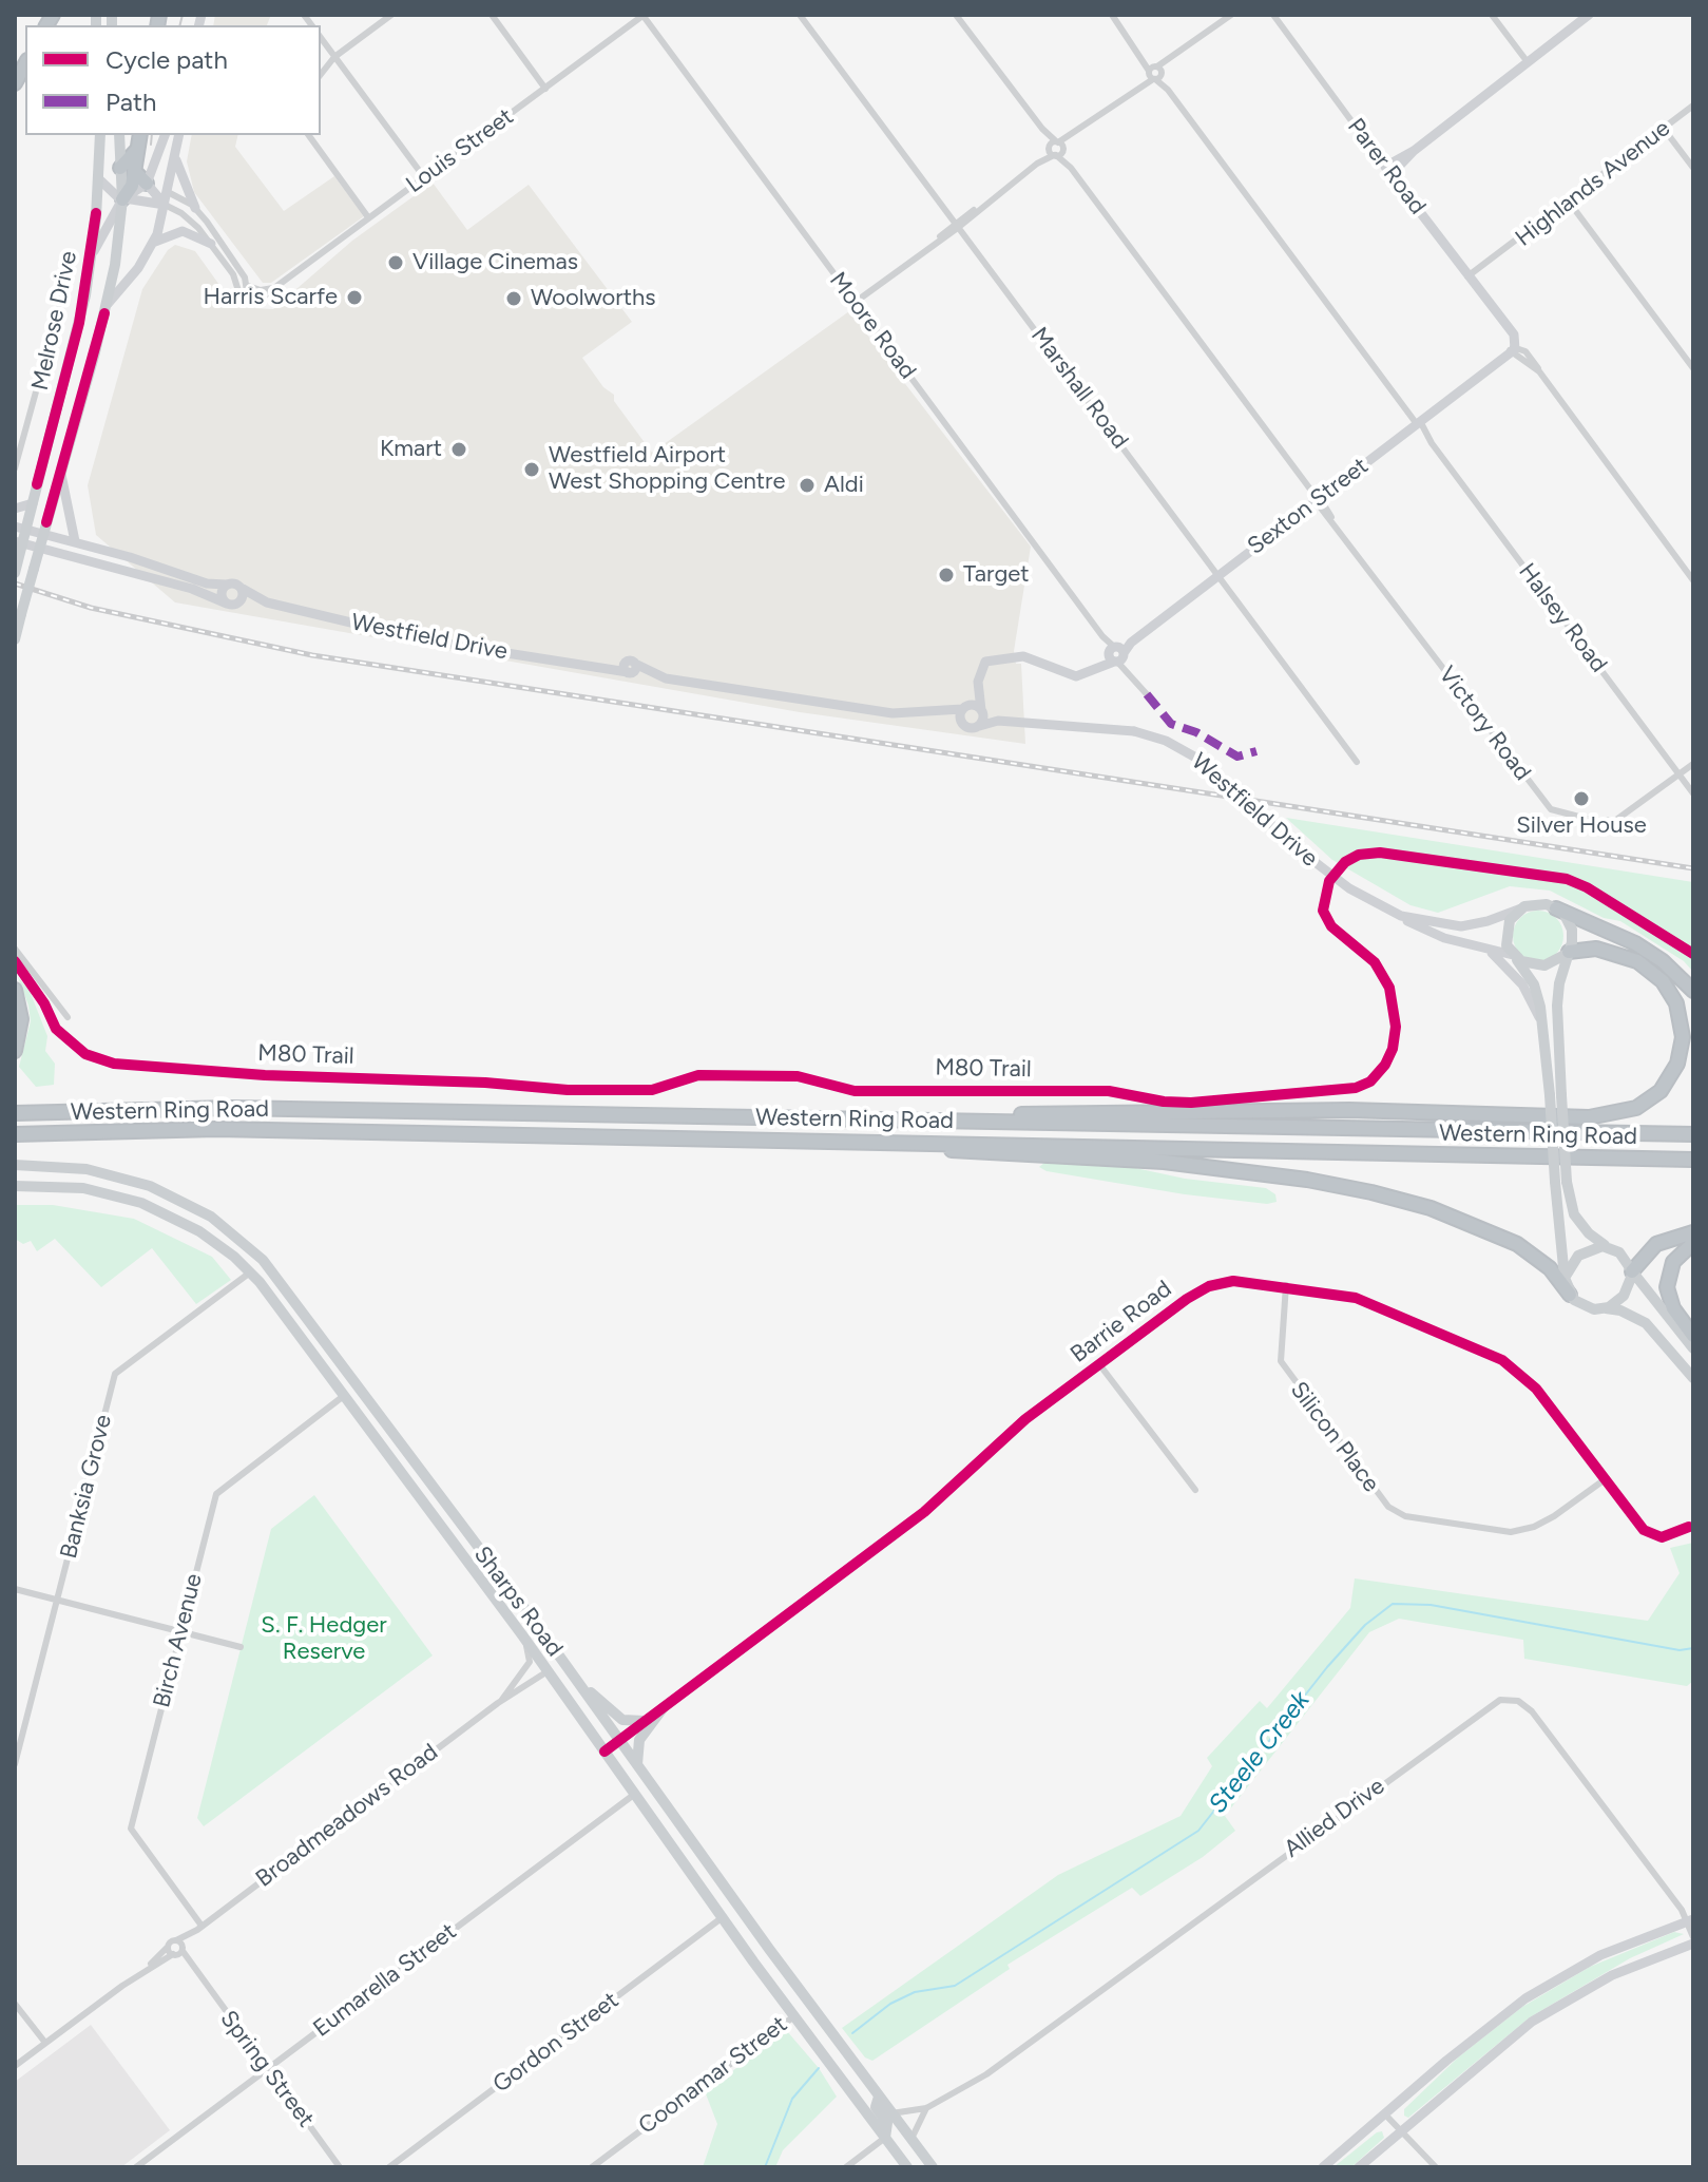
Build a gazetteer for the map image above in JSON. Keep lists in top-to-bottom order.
{
  "streets": {
    "highway": ["Western Ring Road"],
    "main road": [
      "Parer Road",
      "Melrose Drive",
      "Sexton Street",
      "Westfield Drive",
      "Sharps Road"
    ],
    "street": [
      "Louis Street",
      "Highlands Avenue",
      "Moore Road",
      "Marshall Road",
      "Halsey Road",
      "Victory Road",
      "Barrie Road",
      "Silicon Place",
      "Banksia Grove",
      "Birch Avenue",
      "Broadmeadows Road",
      "Allied Drive",
      "Eumarella Street",
      "Gordon Street",
      "Spring Street",
      "Coonamar Street"
    ],
    "cycle path": ["M80 Trail"]
  },
  "crossings": [
    ["Louis Street", "Moore Road"],
    ["Parer Road", "Highlands Avenue"],
    ["Parer Road", "Sexton Street"],
    ["Melrose Drive", "Westfield Drive"],
    ["Moore Road", "Sexton Street"],
    ["Marshall Road", "Sexton Street"],
    ["Sexton Street", "Halsey Road"],
    ["Sexton Street", "Victory Road"],
    ["Halsey Road", "Victory Road"],
    ["Barrie Road", "Silicon Place"],
    ["Barrie Road", "Sharps Road"],
    ["Banksia Grove", "Sharps Road"],
    ["Sharps Road", "Birch Avenue"],
    ["Sharps Road", "Broadmeadows Road"],
    ["Sharps Road", "Allied Drive"],
    ["Sharps Road", "Eumarella Street"],
    ["Sharps Road", "Gordon Street"],
    ["Sharps Road", "Coonamar Street"],
    ["Birch Avenue", "Broadmeadows Road"],
    ["Broadmeadows Road", "Spring Street"],
    ["Eumarella Street", "Spring Street"]
  ],
  "water": ["Steele Creek"],
  "parks": ["S. F. Hedger Reserve"],
  "places": [
    "Village Cinemas",
    "Harris Scarfe",
    "Woolworths",
    "Kmart",
    "Westfield Airport West Shopping Centre",
    "Aldi",
    "Target",
    "Silver House"
  ],
  "legend": ["Cycle path", "Path"]
}
